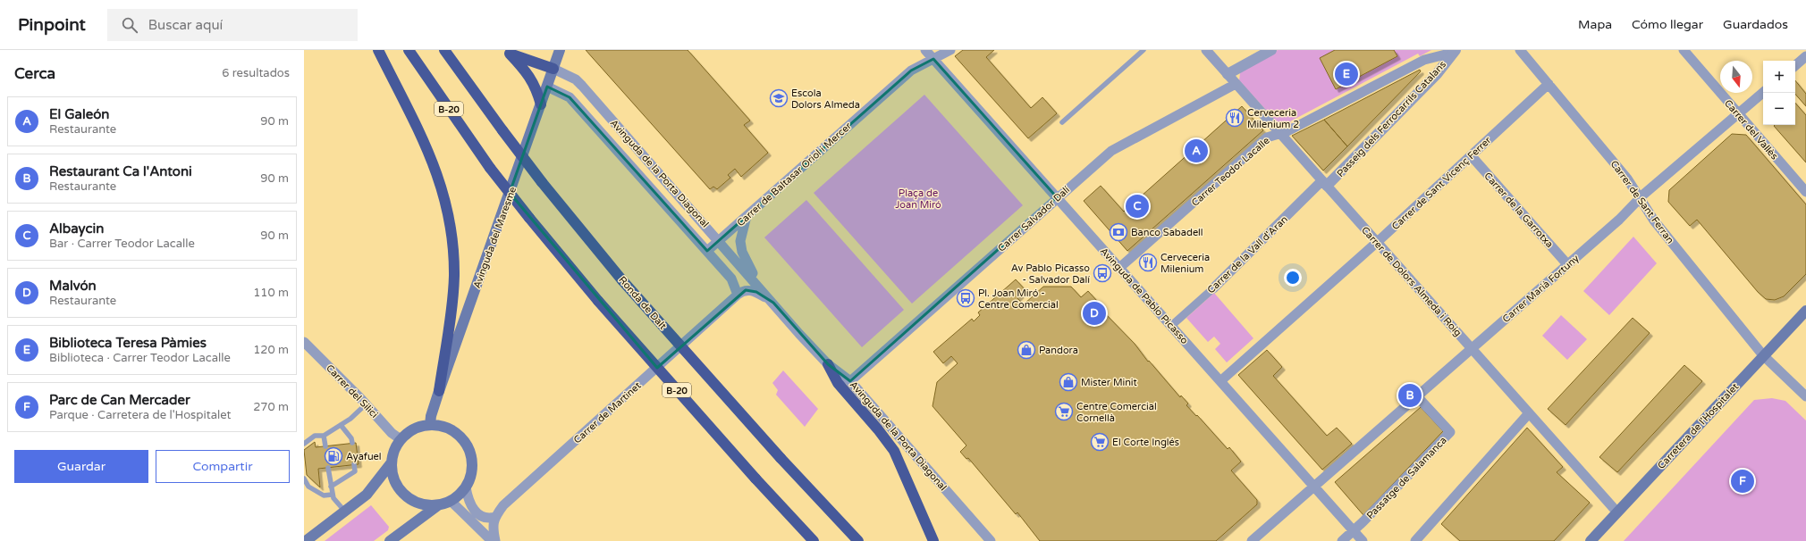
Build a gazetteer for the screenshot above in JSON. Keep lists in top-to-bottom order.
{
  "streets": {
    "highway": ["B-20", "Ronda de Dalt"],
    "main road": ["Avinguda del Maresme", "Carretera de l'Hospitalet"],
    "street": [
      "Passeig dels Ferrocarrils Catalans",
      "Carrer del Vallès",
      "Carrer Teodor Lacalle",
      "Avinguda de la Porta Diagonal",
      "Carrer de Baltasar Oriol i Mercer",
      "Carrer de Sant Vicenç Ferrer",
      "Carrer de Sant Ferran",
      "Carrer de la Garrotxa",
      "Carrer Salvador Dalí",
      "Carrer de la Vall d'Aran",
      "Carrer de Dolors Almeda i Roig",
      "Carrer Marià Fortuny",
      "Avinguda de Pablo Picasso",
      "Carrer del Silici",
      "Carrer de Martinet",
      "Passatge de Salamanca"
    ]
  },
  "crossings": [
    ["Passeig dels Ferrocarrils Catalans", "Carrer Teodor Lacalle"],
    ["Passeig dels Ferrocarrils Catalans", "Carrer de la Vall d'Aran"],
    ["Passeig dels Ferrocarrils Catalans", "Carrer de Dolors Almeda i Roig"],
    ["Carrer del Vallès", "Carrer Marià Fortuny"],
    ["Carrer Teodor Lacalle", "Carrer de Dolors Almeda i Roig"],
    ["Carrer Teodor Lacalle", "Avinguda de Pablo Picasso"],
    ["Avinguda de la Porta Diagonal", "Carrer de Baltasar Oriol i Mercer"],
    ["Avinguda de la Porta Diagonal", "Carrer Salvador Dalí"],
    ["Avinguda de la Porta Diagonal", "Avinguda del Maresme"],
    ["Avinguda de la Porta Diagonal", "Carrer de Martinet"],
    ["Carrer de Baltasar Oriol i Mercer", "Avinguda de Pablo Picasso"],
    ["Carrer de Sant Vicenç Ferrer", "Carrer de Sant Ferran"],
    ["Carrer de Sant Vicenç Ferrer", "Carrer de la Garrotxa"],
    ["Carrer de Sant Vicenç Ferrer", "Carrer de Dolors Almeda i Roig"],
    ["Carrer de Sant Vicenç Ferrer", "Avinguda de Pablo Picasso"],
    ["Carrer de Sant Ferran", "Carrer Marià Fortuny"],
    ["Carrer de Sant Ferran", "Carretera de l'Hospitalet"],
    ["Carrer de la Garrotxa", "Carrer Marià Fortuny"],
    ["Carrer Salvador Dalí", "Carrer de Dolors Almeda i Roig"],
    ["Carrer Salvador Dalí", "Avinguda de Pablo Picasso"],
    ["Avinguda del Maresme", "Carrer del Silici"],
    ["Carrer de la Vall d'Aran", "Carrer de Dolors Almeda i Roig"],
    ["Carrer de la Vall d'Aran", "Avinguda de Pablo Picasso"],
    ["Carrer de Dolors Almeda i Roig", "Carrer Marià Fortuny"],
    ["Carrer de Dolors Almeda i Roig", "Carretera de l'Hospitalet"],
    ["Carrer Marià Fortuny", "Avinguda de Pablo Picasso"],
    ["Carrer Marià Fortuny", "Passatge de Salamanca"],
    ["Avinguda de Pablo Picasso", "Passatge de Salamanca"]
  ],
  "parks": ["Plaça de Joan Miró"],
  "places": {
    "school or university": ["Escola Dolors Almeda"],
    "restaurant": ["Cerveceria Milenium 2", "Cerveceria Milenium"],
    "bank": ["Banco Sabadell"],
    "bus stop": ["Av Pablo Picasso - Salvador Dalí", "Pl. Joan Miró - Centre Comercial"],
    "shop": ["Pandora", "Mister Minit"],
    "supermarket": ["Centre Comercial Cornellà", "El Corte Inglés"],
    "fuel station": ["Ayafuel"]
  },
  "north": "bottom",
  "page": {
    "header": "Pinpoint",
    "search": "Buscar aquí",
    "nav": ["Mapa", "Cómo llegar", "Guardados"],
    "heading": ["Cerca", "6 resultados"],
    "map_buttons": ["+", "−"],
    "pins": [
      "E",
      "A",
      "C",
      "D",
      "B",
      "F"
    ],
    "list": [
      {
        "mark": "A",
        "name": "El Galeón",
        "note": "Restaurante",
        "value": "90 m"
      },
      {
        "mark": "B",
        "name": "Restaurant Ca l'Antoni",
        "note": "Restaurante",
        "value": "90 m"
      },
      {
        "mark": "C",
        "name": "Albaycin",
        "note": "Bar · Carrer Teodor Lacalle",
        "value": "90 m"
      },
      {
        "mark": "D",
        "name": "Malvón",
        "note": "Restaurante",
        "value": "110 m"
      },
      {
        "mark": "E",
        "name": "Biblioteca Teresa Pàmies",
        "note": "Biblioteca · Carrer Teodor Lacalle",
        "value": "120 m"
      },
      {
        "mark": "F",
        "name": "Parc de Can Mercader",
        "note": "Parque · Carretera de l'Hospitalet",
        "value": "270 m"
      }
    ],
    "buttons": ["Guardar", "Compartir"]
  }
}
